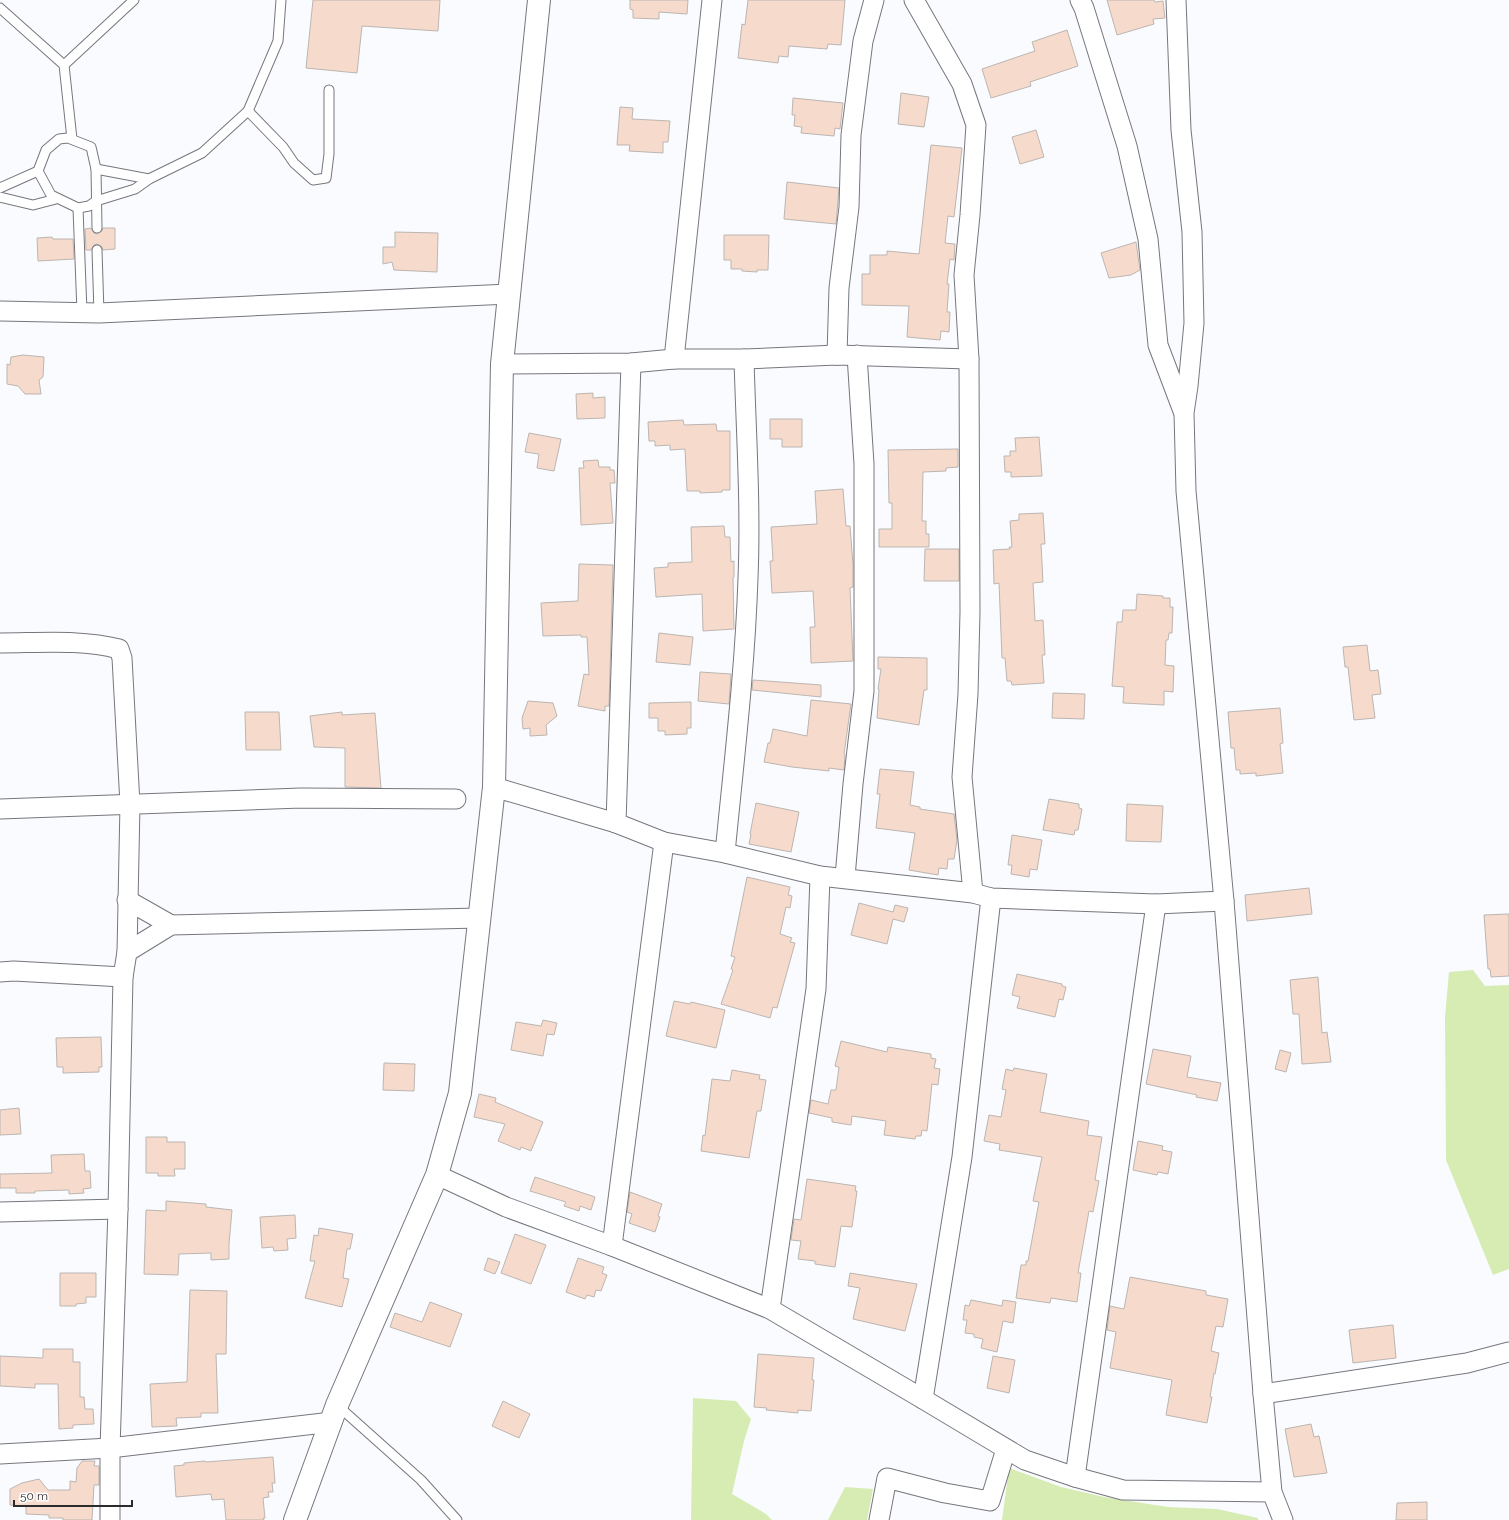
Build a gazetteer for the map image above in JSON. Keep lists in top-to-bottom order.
{
  "scale_bar": "50 m"
}
